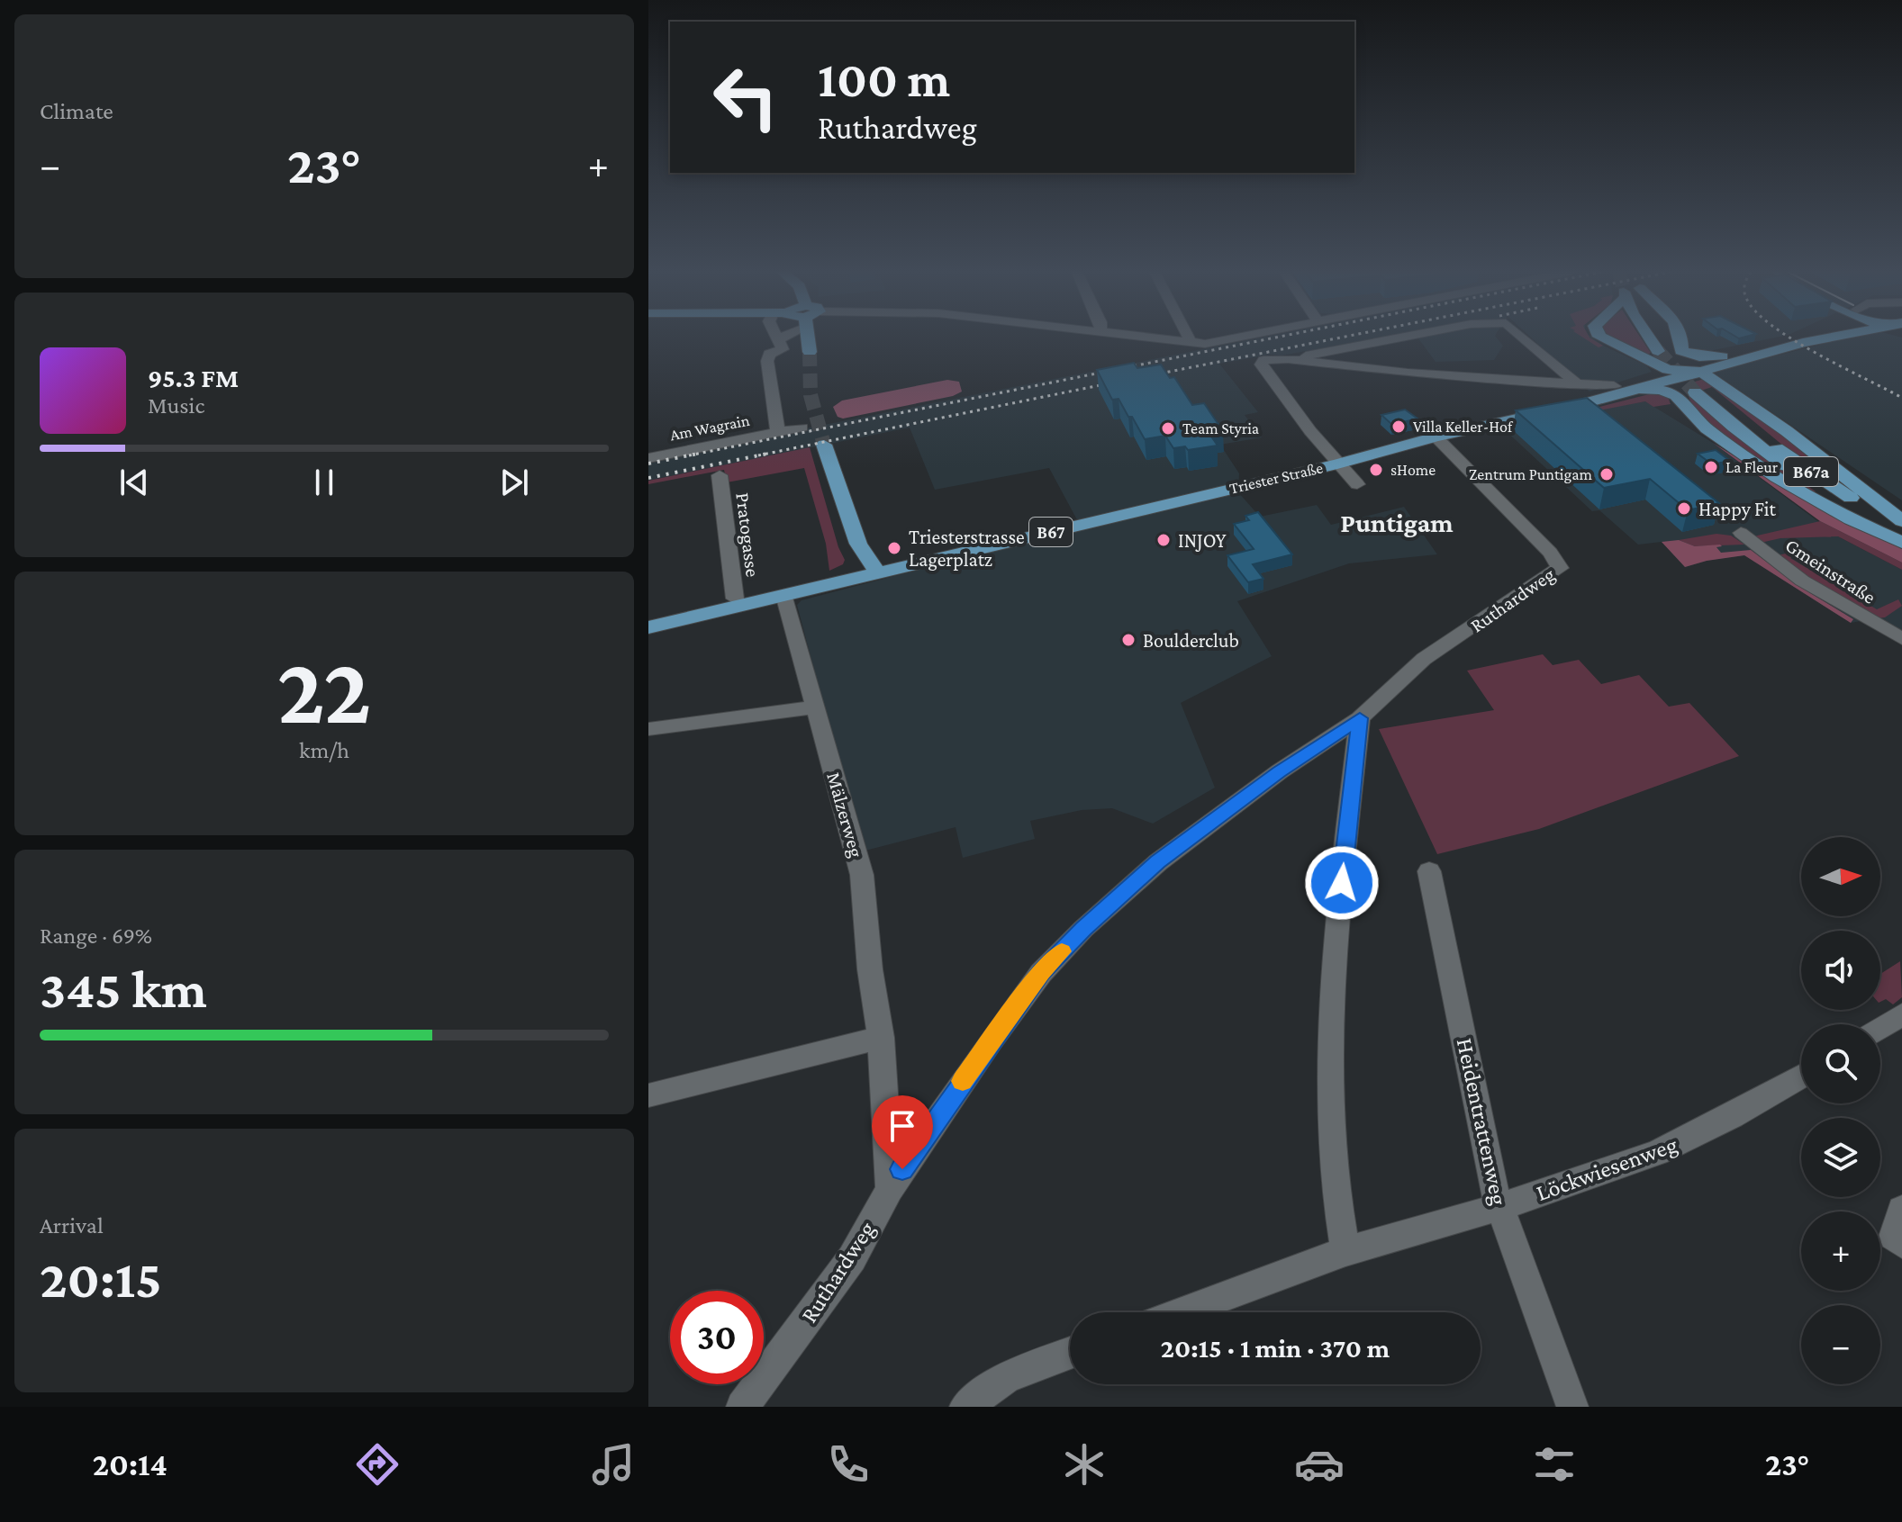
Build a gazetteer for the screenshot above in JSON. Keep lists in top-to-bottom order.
{
  "streets": {
    "main road": ["B67a", "Triester Straße", "B67"],
    "street": [
      "Am Wagrain",
      "Pratogasse",
      "Gmeinstraße",
      "Ruthardweg",
      "Mälzerweg",
      "Heidentrattenweg",
      "Löckwiesenweg"
    ]
  },
  "crossings": [
    ["Triester Straße", "Pratogasse"],
    ["Triester Straße", "Ruthardweg"],
    ["Triester Straße", "Mälzerweg"],
    ["Ruthardweg", "Mälzerweg"],
    ["Heidentrattenweg", "Löckwiesenweg"]
  ],
  "districts": ["Puntigam"],
  "places": [
    "Villa Keller-Hof",
    "Team Styria",
    "La Fleur",
    "sHome",
    "Zentrum Puntigam",
    "Happy Fit",
    "INJOY",
    "Triesterstrasse Lagerplatz",
    "Boulderclub"
  ],
  "north": "right",
  "page": {
    "tile": [
      "Climate",
      ["22", "km/h"],
      ["Range · 69%", "345 km"],
      ["Arrival", "20:15"]
    ],
    "turn": ["100 m", "Ruthardweg"],
    "heat": ["−", "23°", "+"],
    "song": ["95.3 FM", "Music"],
    "map_buttons": ["+", "−"],
    "limit": "30",
    "trip": "20:15 · 1 min · 370 m",
    "tabs": ["20:14", "23°"]
  }
}
